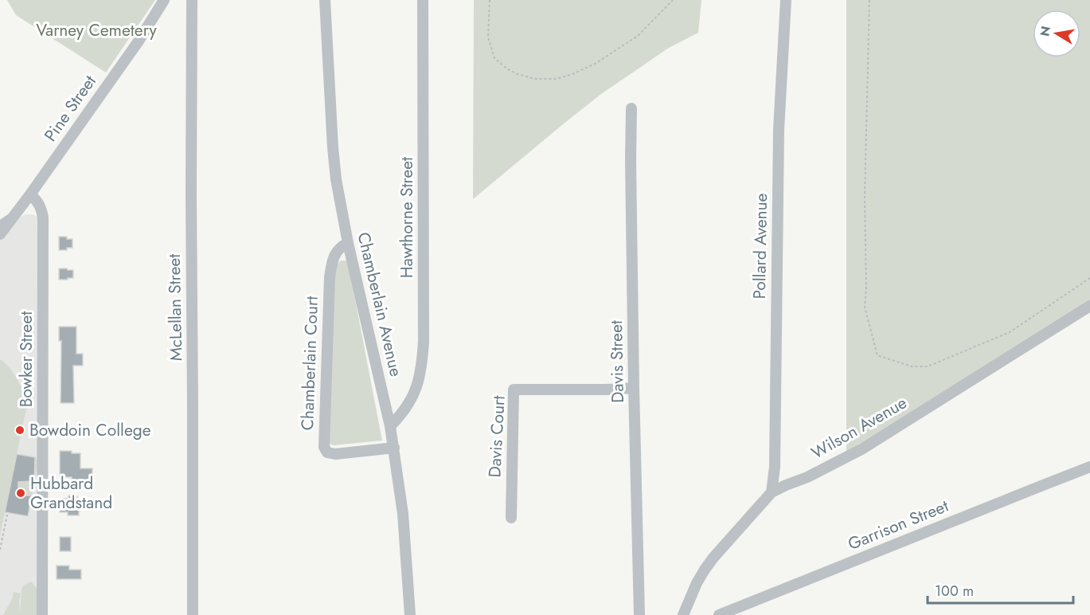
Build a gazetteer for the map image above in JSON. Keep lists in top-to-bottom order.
{
  "streets": {
    "street": [
      "Pine Street",
      "Hawthorne Street",
      "Pollard Avenue",
      "Chamberlain Avenue",
      "McLellan Street",
      "Bowker Street",
      "Davis Street",
      "Chamberlain Court",
      "Wilson Avenue",
      "Davis Court",
      "Garrison Street"
    ]
  },
  "crossings": [
    ["Pine Street", "Bowker Street"],
    ["Hawthorne Street", "Chamberlain Avenue"],
    ["Pollard Avenue", "Wilson Avenue"],
    ["Chamberlain Avenue", "Chamberlain Court"],
    ["Davis Street", "Davis Court"]
  ],
  "parks": ["Varney Cemetery"],
  "places": ["Bowdoin College", "Hubbard Grandstand"],
  "scale_bar": "100 m",
  "north": "left"
}
